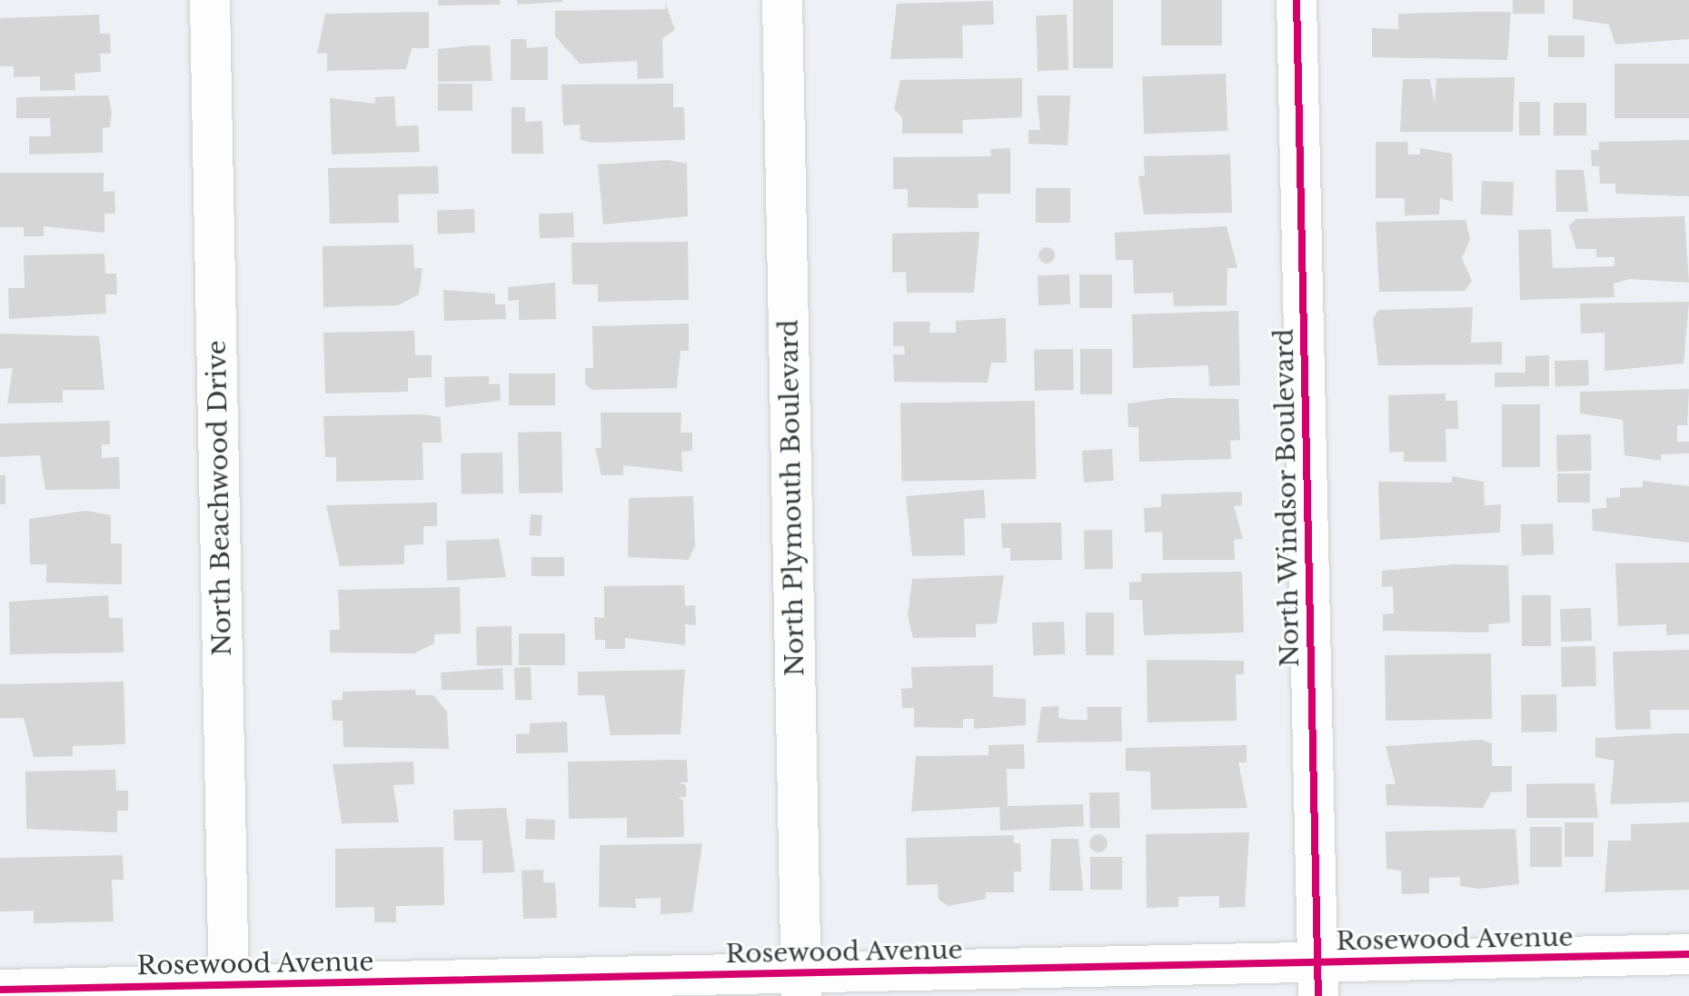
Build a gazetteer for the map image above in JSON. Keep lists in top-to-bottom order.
{
  "streets": {
    "street": [
      "North Beachwood Drive",
      "North Plymouth Boulevard",
      "North Windsor Boulevard",
      "Rosewood Avenue"
    ]
  },
  "crossings": [
    ["North Beachwood Drive", "Rosewood Avenue"],
    ["North Plymouth Boulevard", "Rosewood Avenue"],
    ["North Windsor Boulevard", "Rosewood Avenue"]
  ]
}
